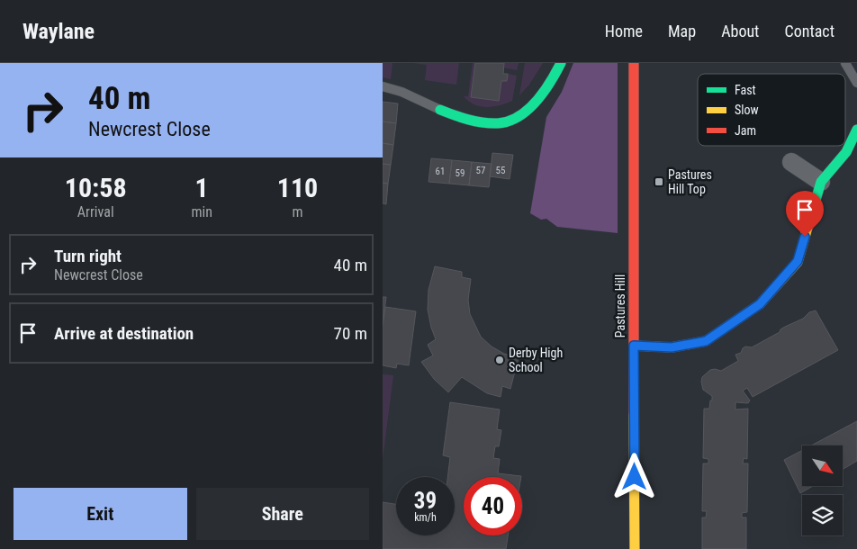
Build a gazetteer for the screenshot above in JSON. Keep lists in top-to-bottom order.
{
  "streets": {
    "street": ["Pastures Hill"]
  },
  "places": {
    "transit": ["Pastures Hill Top"],
    "other": ["Derby High School"]
  },
  "house_numbers": [
    "57",
    "55",
    "61",
    "59"
  ],
  "legend": ["Fast", "Slow", "Jam"],
  "north": "bottom right",
  "page": {
    "header": "Waylane",
    "nav": [
      "Home",
      "Map",
      "About",
      "Contact"
    ],
    "turn": ["40 m", "Newcrest Close"],
    "eta": [
      "10:58",
      "Arrival",
      "1",
      "min",
      "110",
      "m"
    ],
    "list": [
      {
        "name": "Turn right",
        "note": "Newcrest Close",
        "value": "40 m"
      },
      {
        "name": "Arrive at destination",
        "value": "70 m"
      }
    ],
    "speed": "39 km/h",
    "limit": "40",
    "buttons": ["Exit", "Share"]
  }
}
